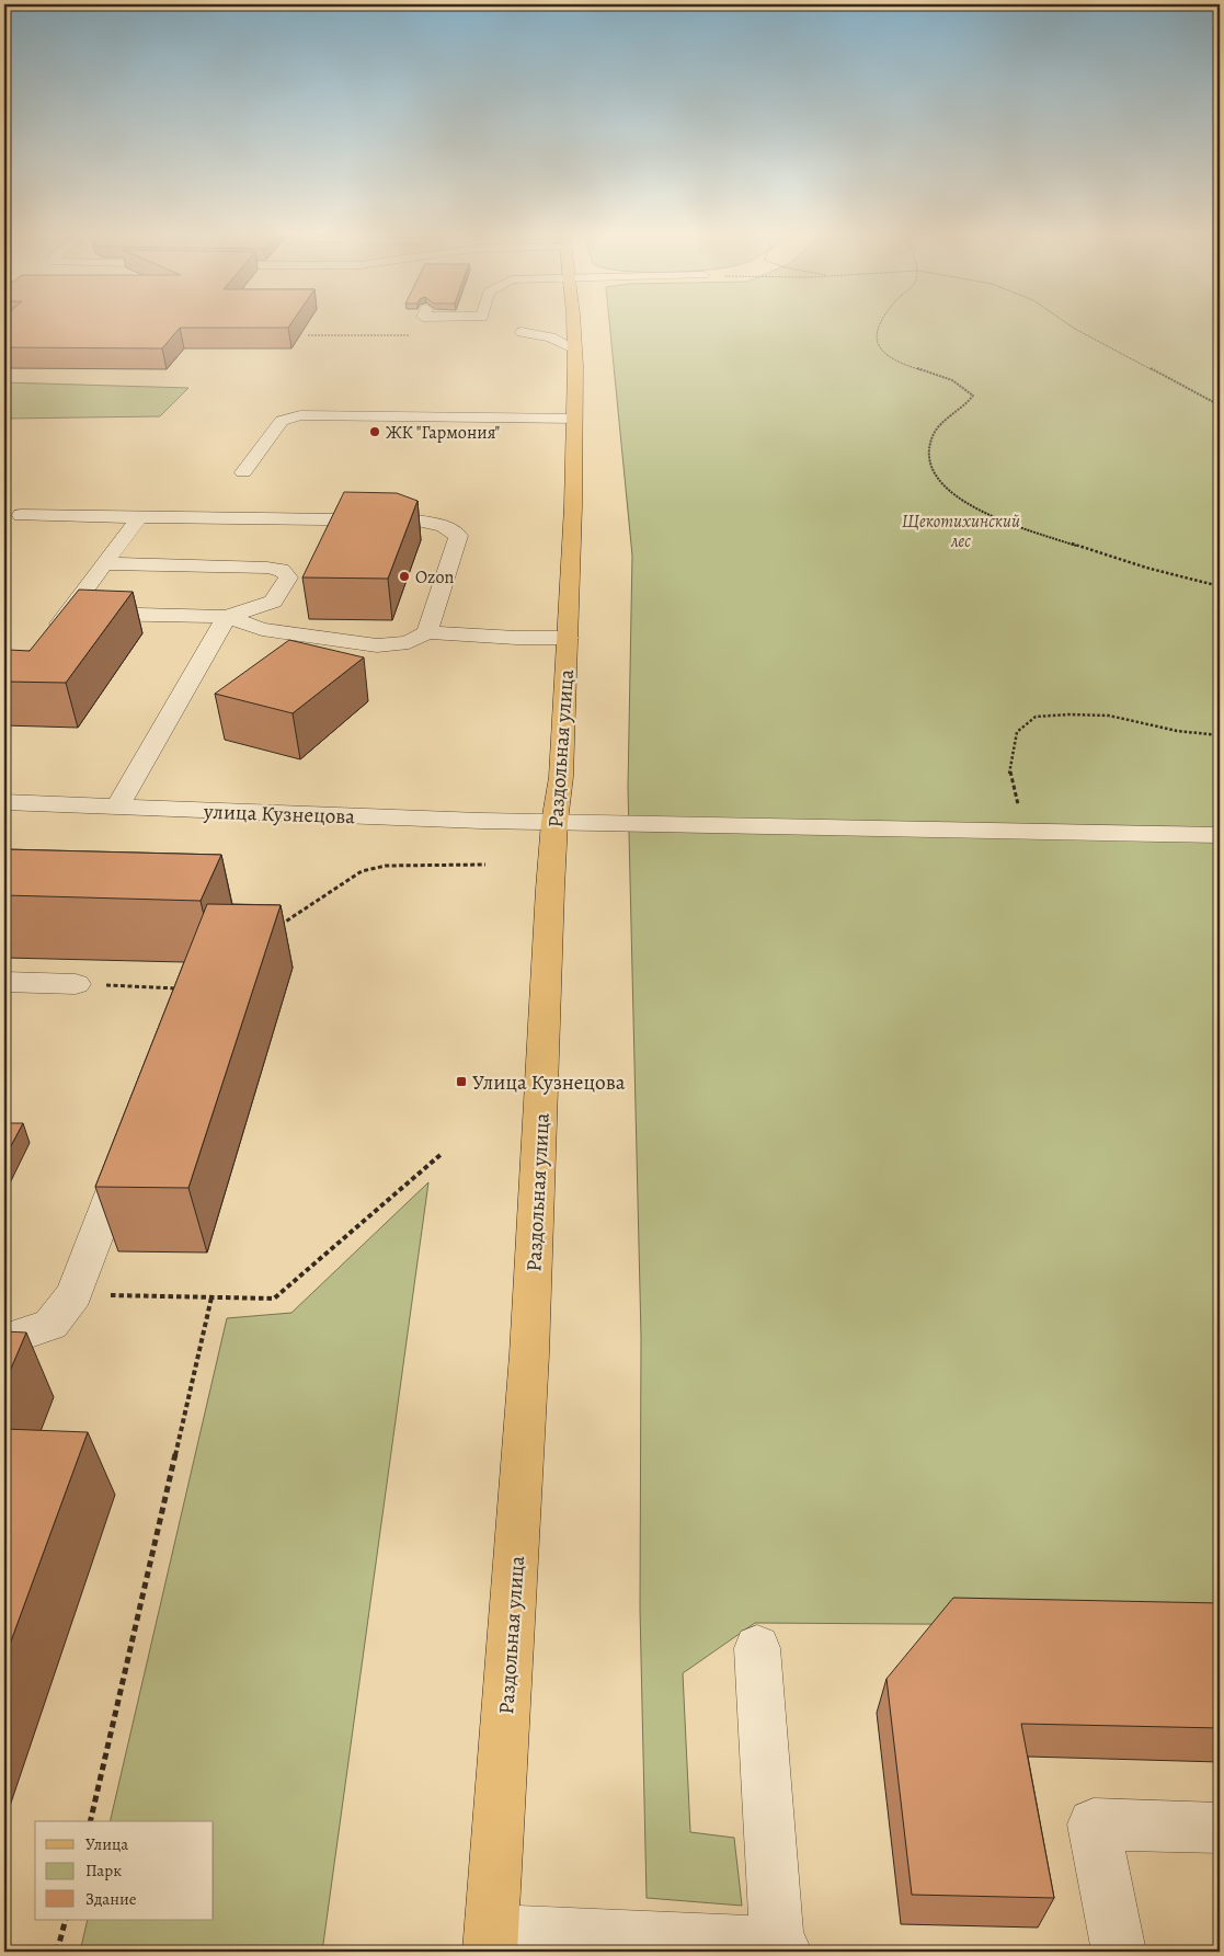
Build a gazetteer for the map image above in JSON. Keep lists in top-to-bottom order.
{
  "streets": {
    "main road": ["Раздольная улица"],
    "street": ["улица Кузнецова"]
  },
  "crossings": [
    ["Раздольная улица", "улица Кузнецова"]
  ],
  "parks": ["Щекотихинский лес"],
  "places": {
    "other": ["ЖК \"Гармония\"", "Ozon"],
    "transit": ["Улица Кузнецова"]
  },
  "legend": ["Улица", "Парк", "Здание"]
}
